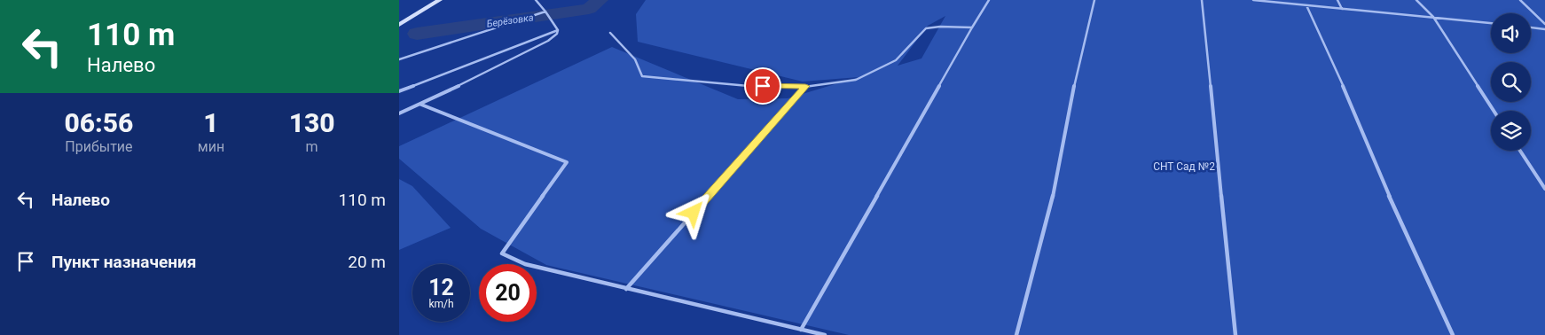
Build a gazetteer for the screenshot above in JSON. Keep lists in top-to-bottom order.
{
  "water": ["Берёзовка"],
  "parks": ["СНТ Сад №2"],
  "page": {
    "turn": ["110 m", "Налево"],
    "eta": [
      "06:56",
      "Прибытие",
      "1",
      "мин",
      "130",
      "m"
    ],
    "list": [
      {
        "name": "Налево",
        "value": "110 m"
      },
      {
        "name": "Пункт назначения",
        "value": "20 m"
      }
    ],
    "speed": "12 km/h",
    "limit": "20"
  }
}
